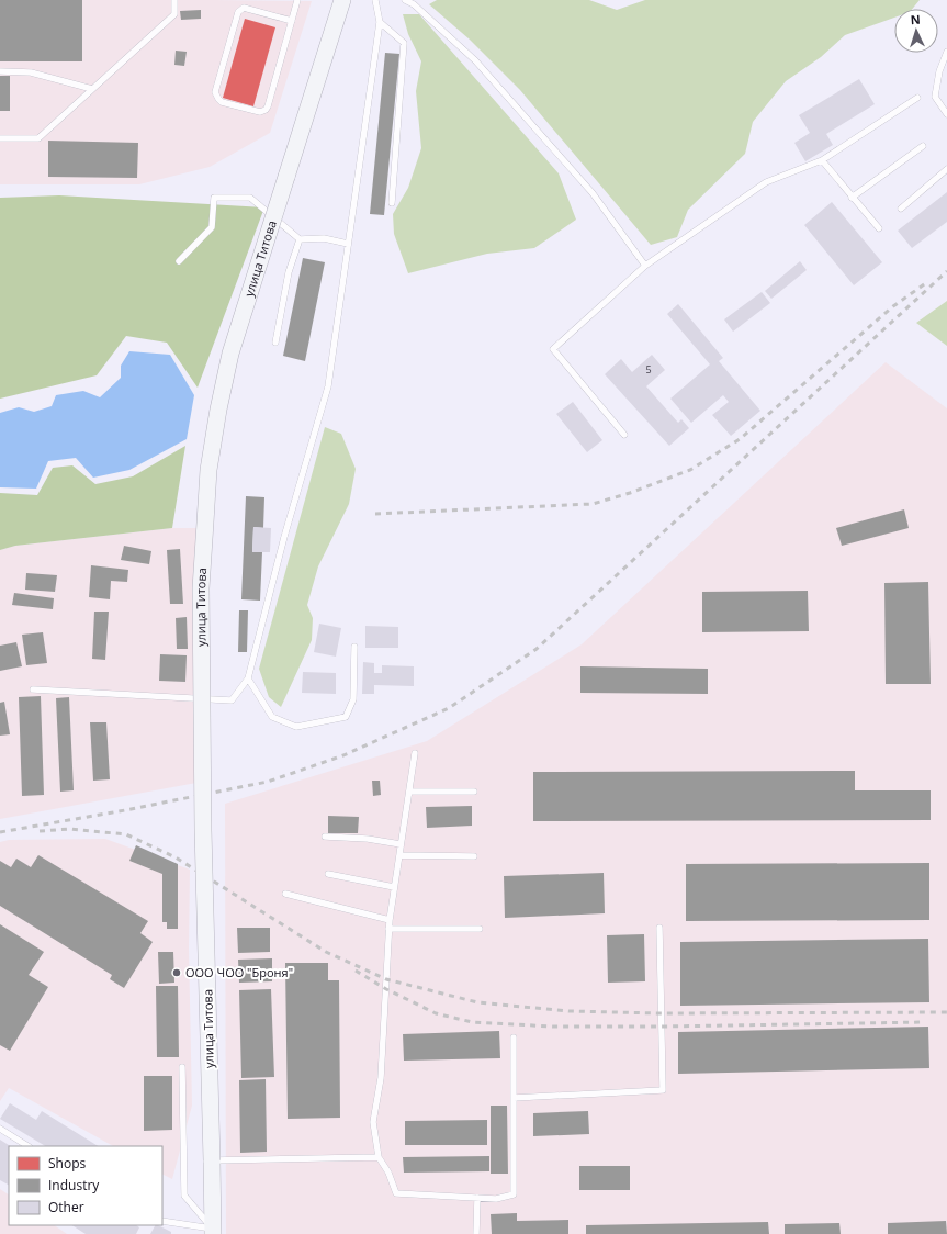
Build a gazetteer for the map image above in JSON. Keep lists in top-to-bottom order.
{
  "streets": {
    "main road": ["улица Титова"]
  },
  "places": ["ООО ЧОО \"Броня\""],
  "house_numbers": ["5"],
  "legend": ["Shops", "Industry", "Other"],
  "north": "top"
}
